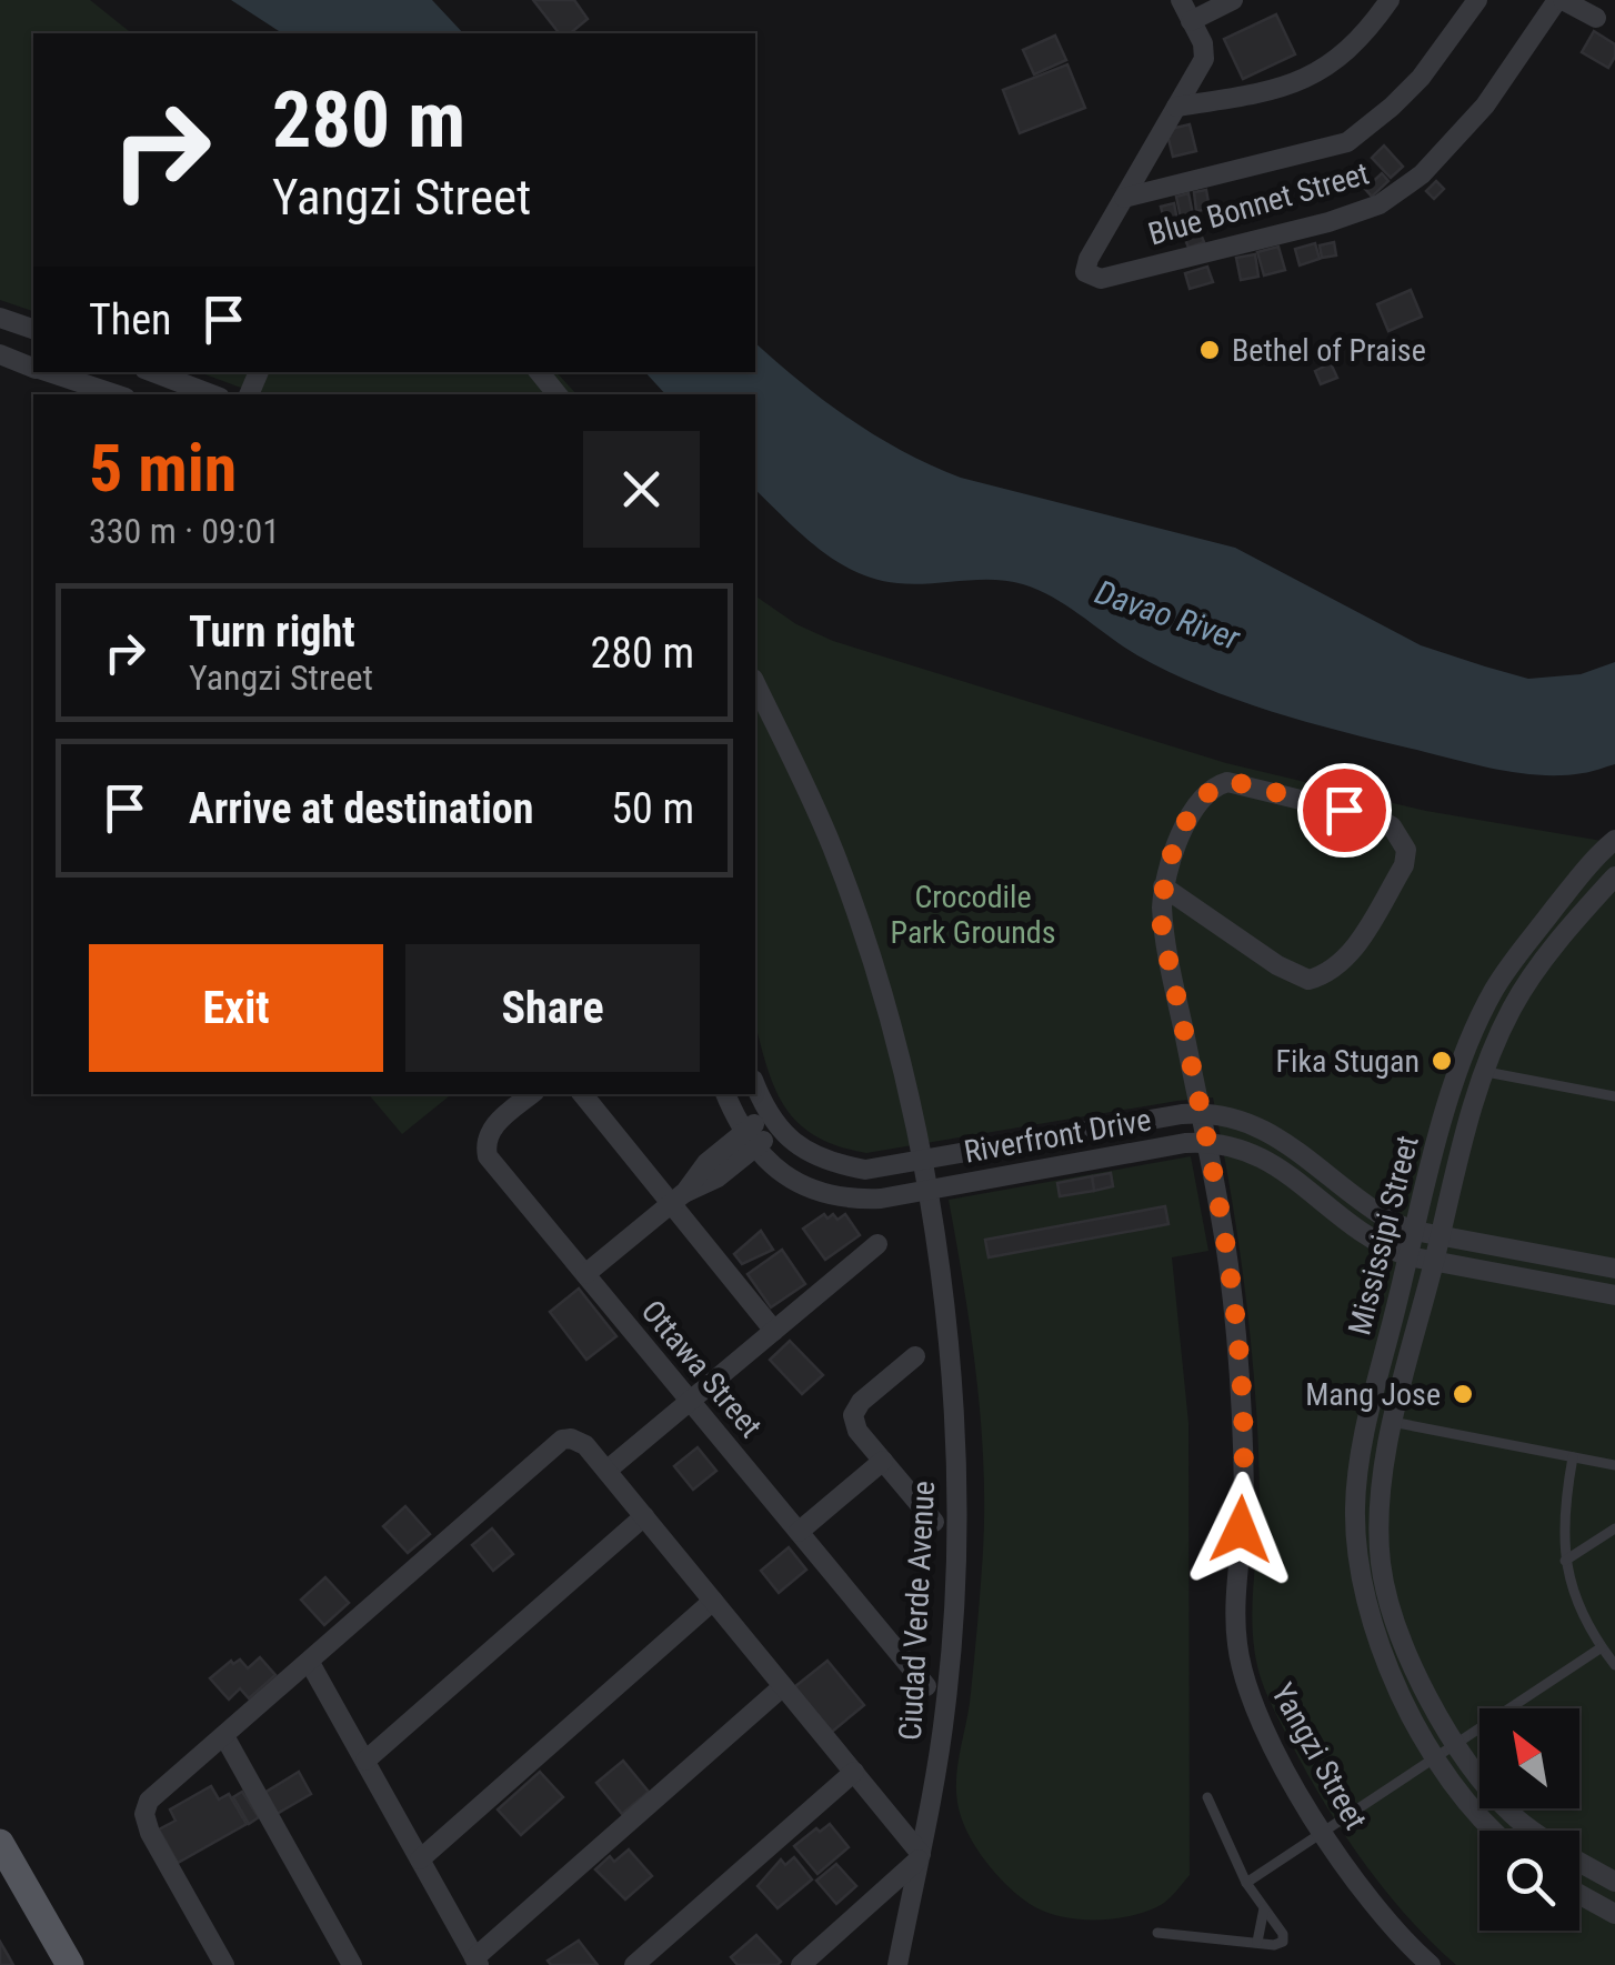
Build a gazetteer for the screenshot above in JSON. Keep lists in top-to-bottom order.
{
  "streets": {
    "street": [
      "Blue Bonnet Street",
      "Riverfront Drive",
      "Mississipi Street",
      "Ottawa Street",
      "Ciudad Verde Avenue",
      "Yangzi Street"
    ]
  },
  "crossings": [
    ["Riverfront Drive", "Mississipi Street"],
    ["Riverfront Drive", "Ciudad Verde Avenue"],
    ["Riverfront Drive", "Yangzi Street"]
  ],
  "water": ["Davao River"],
  "parks": ["Crocodile Park Grounds"],
  "places": ["Bethel of Praise", "Fika Stugan", "Mang Jose"],
  "north": "top left",
  "page": {
    "turn": ["280 m", "Yangzi Street"],
    "then": "Then",
    "heading": ["5 min", "330 m · 09:01"],
    "list": [
      {
        "name": "Turn right",
        "note": "Yangzi Street",
        "value": "280 m"
      },
      {
        "name": "Arrive at destination",
        "value": "50 m"
      }
    ],
    "buttons": ["Exit", "Share"]
  }
}
